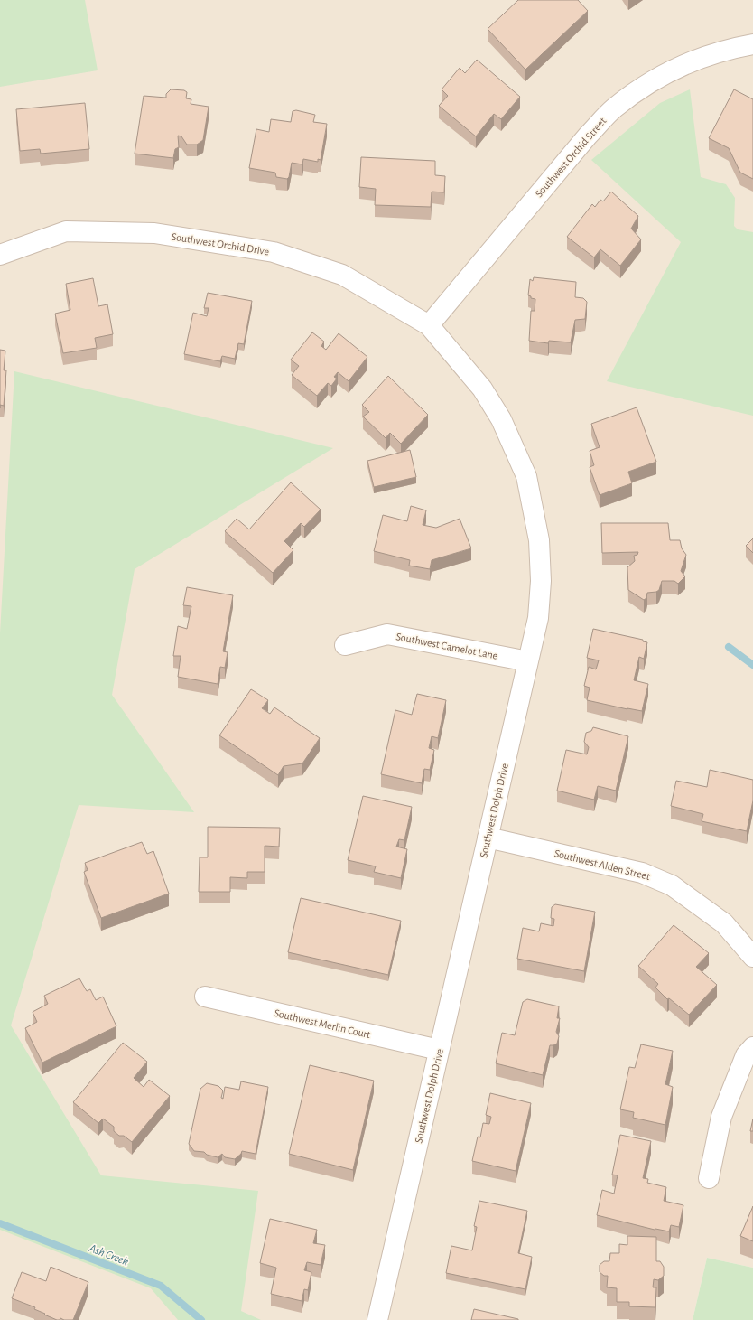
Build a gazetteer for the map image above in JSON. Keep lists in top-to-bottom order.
{
  "streets": {
    "street": [
      "Southwest Orchid Street",
      "Southwest Orchid Drive",
      "Southwest Camelot Lane",
      "Southwest Dolph Drive",
      "Southwest Alden Street",
      "Southwest Merlin Court"
    ]
  },
  "crossings": [
    ["Southwest Orchid Street", "Southwest Orchid Drive"],
    ["Southwest Orchid Street", "Southwest Dolph Drive"],
    ["Southwest Orchid Drive", "Southwest Dolph Drive"],
    ["Southwest Camelot Lane", "Southwest Dolph Drive"],
    ["Southwest Dolph Drive", "Southwest Alden Street"],
    ["Southwest Dolph Drive", "Southwest Merlin Court"]
  ],
  "water": ["Ash Creek"]
}
